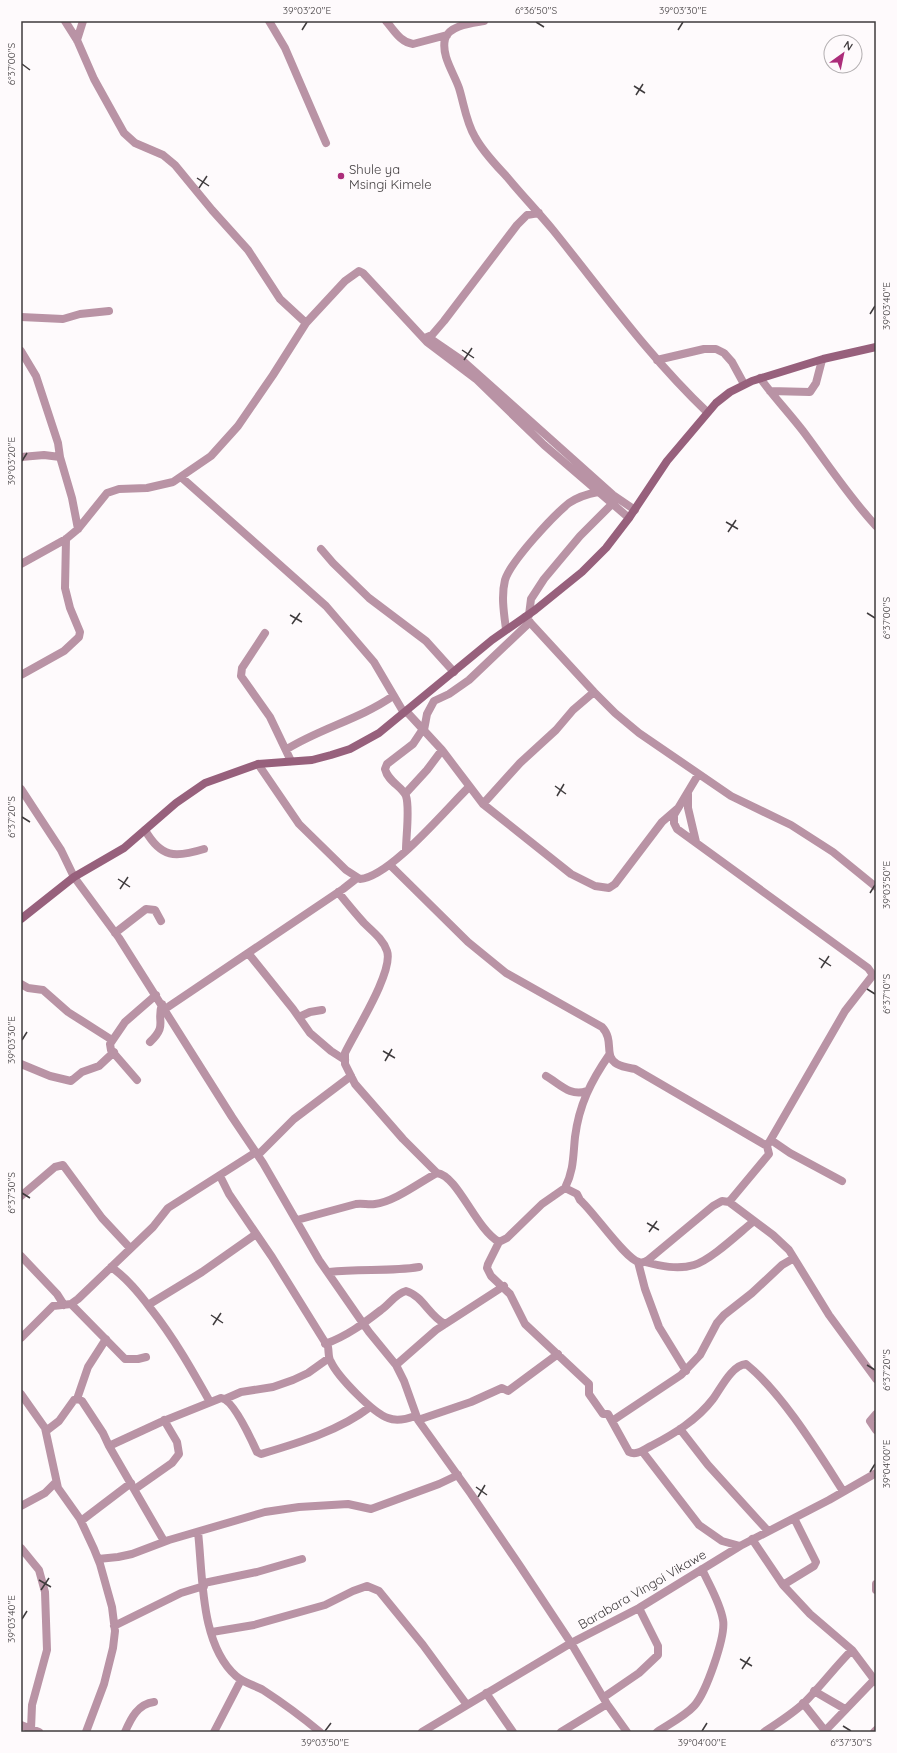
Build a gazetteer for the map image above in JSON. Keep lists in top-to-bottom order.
{
  "streets": {
    "street": ["Barabara Vingoi Vikawe"]
  },
  "places": ["Shule ya Msingi Kimele"],
  "north": "top right",
  "coordinates": [
    "39°03'20\"E",
    "6°36'50\"S",
    "39°03'30\"E",
    "6°37'00\"S",
    "39°03'40\"E",
    "6°37'20\"S",
    "39°03'50\"E",
    "6°37'10\"S",
    "6°37'30\"S",
    "39°04'00\"E"
  ]
}
